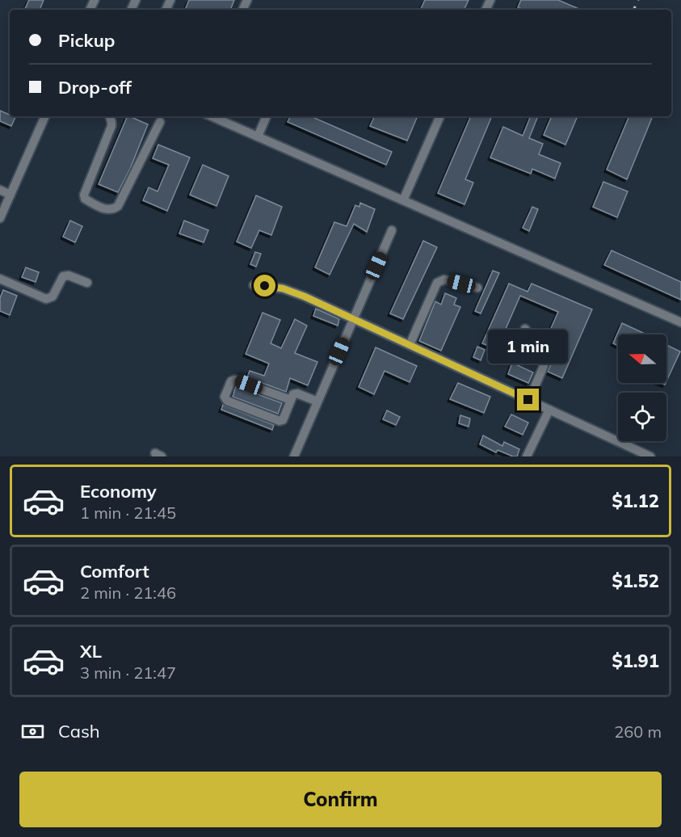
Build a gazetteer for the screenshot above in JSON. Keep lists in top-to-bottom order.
{
  "north": "left",
  "page": {
    "banner": ["Pickup", "Drop-off"],
    "bubble": "1 min",
    "list": [
      {
        "name": "Economy",
        "note": "1 min · 21:45",
        "value": "$1.12"
      },
      {
        "name": "Comfort",
        "note": "2 min · 21:46",
        "value": "$1.52"
      },
      {
        "name": "XL",
        "note": "3 min · 21:47",
        "value": "$1.91"
      }
    ],
    "pay": ["Cash", "260 m"],
    "buttons": "Confirm"
  }
}
